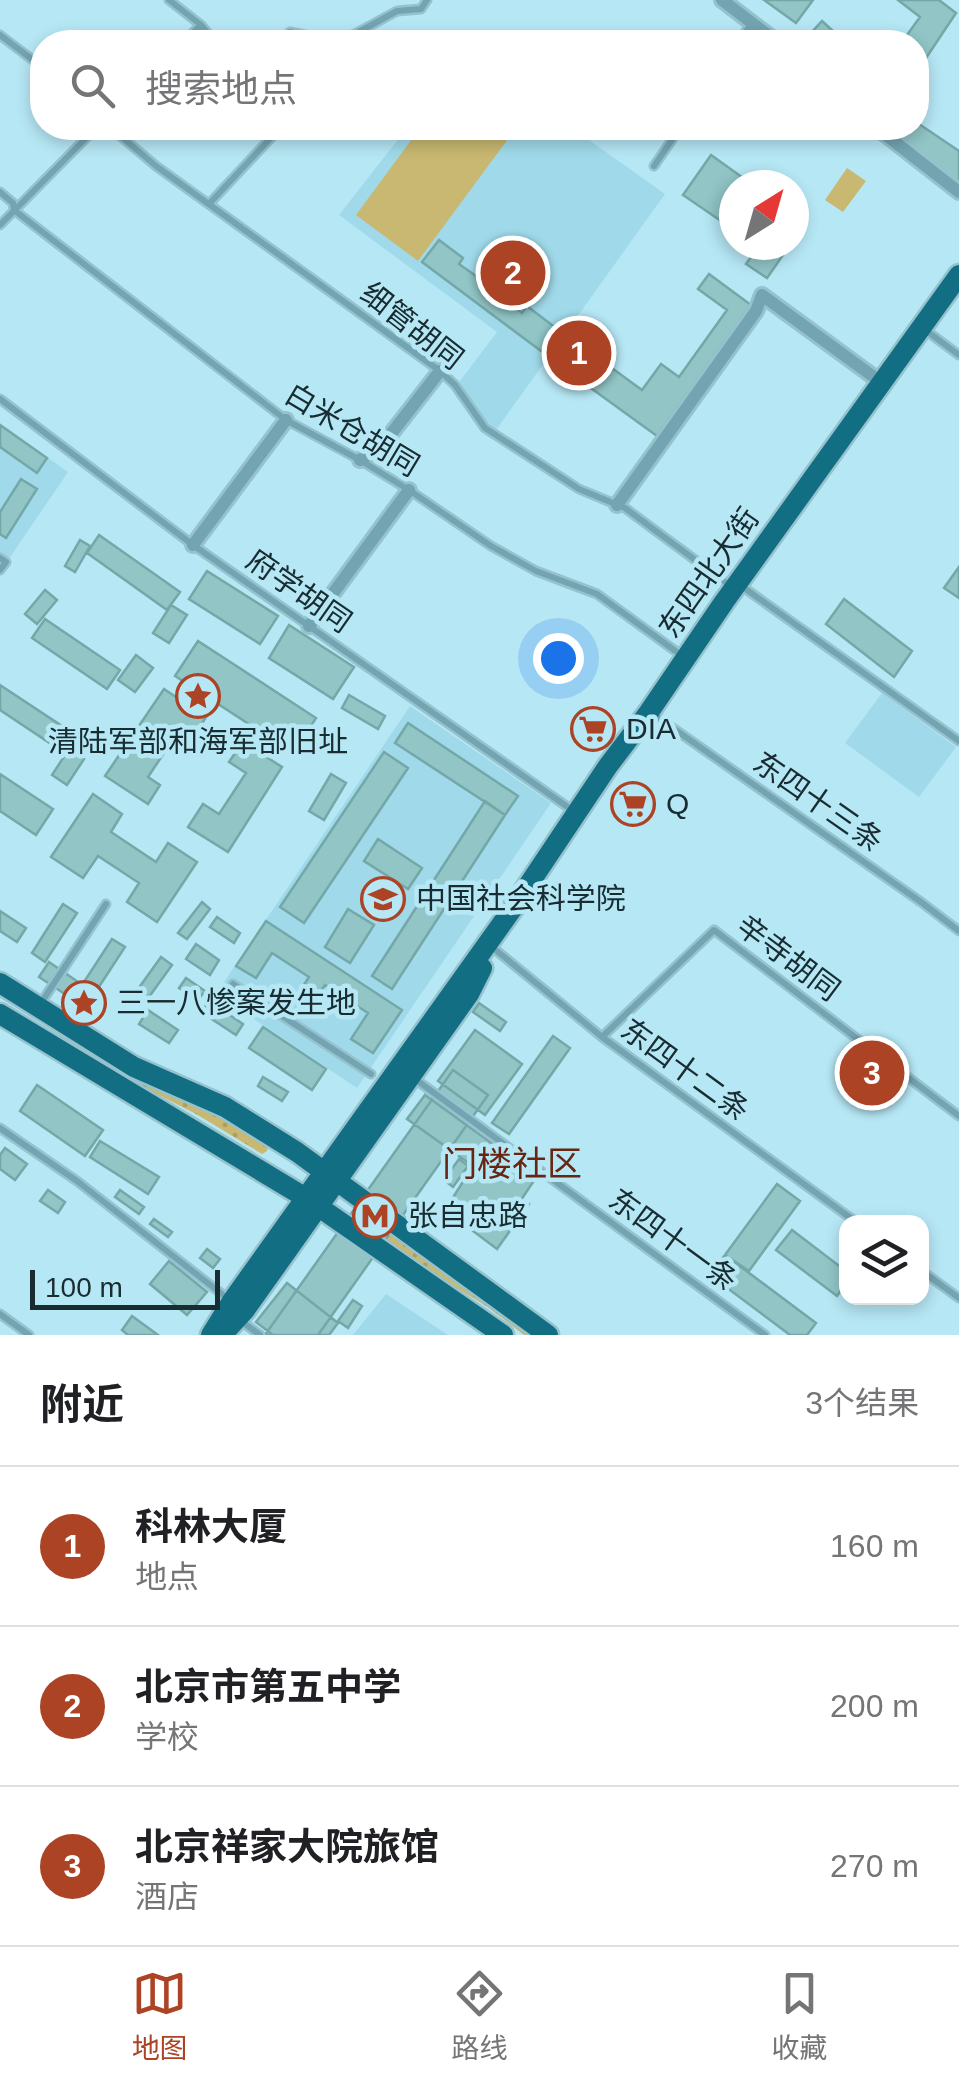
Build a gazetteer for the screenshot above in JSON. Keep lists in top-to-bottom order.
{
  "streets": {
    "main road": ["东四北大街"],
    "lane": [
      "细管胡同",
      "白米仓胡同",
      "府学胡同",
      "东四十三条",
      "辛寺胡同",
      "东四十二条",
      "东四十一条"
    ]
  },
  "crossings": [
    ["细管胡同", "东四北大街"],
    ["白米仓胡同", "东四北大街"],
    ["东四北大街", "府学胡同"],
    ["东四北大街", "东四十三条"],
    ["东四北大街", "东四十二条"],
    ["东四北大街", "东四十一条"],
    ["辛寺胡同", "东四十二条"]
  ],
  "districts": ["门楼社区"],
  "places": {
    "place": ["清陆军部和海军部旧址", "三一八惨案发生地"],
    "supermarket": ["DIA", "Q"],
    "school or university": ["中国社会科学院"],
    "metro station": ["张自忠路"]
  },
  "scale_bar": "100 m",
  "north": "top right",
  "page": {
    "search": "搜索地点",
    "pins": ["2", "1", "3"],
    "scale": "100 m",
    "heading": ["附近", "3个结果"],
    "list": [
      {
        "mark": "1",
        "name": "科林大厦",
        "note": "地点",
        "value": "160 m"
      },
      {
        "mark": "2",
        "name": "北京市第五中学",
        "note": "学校",
        "value": "200 m"
      },
      {
        "mark": "3",
        "name": "北京祥家大院旅馆",
        "note": "酒店",
        "value": "270 m"
      }
    ],
    "nav": ["地图", "路线", "收藏"]
  }
}
